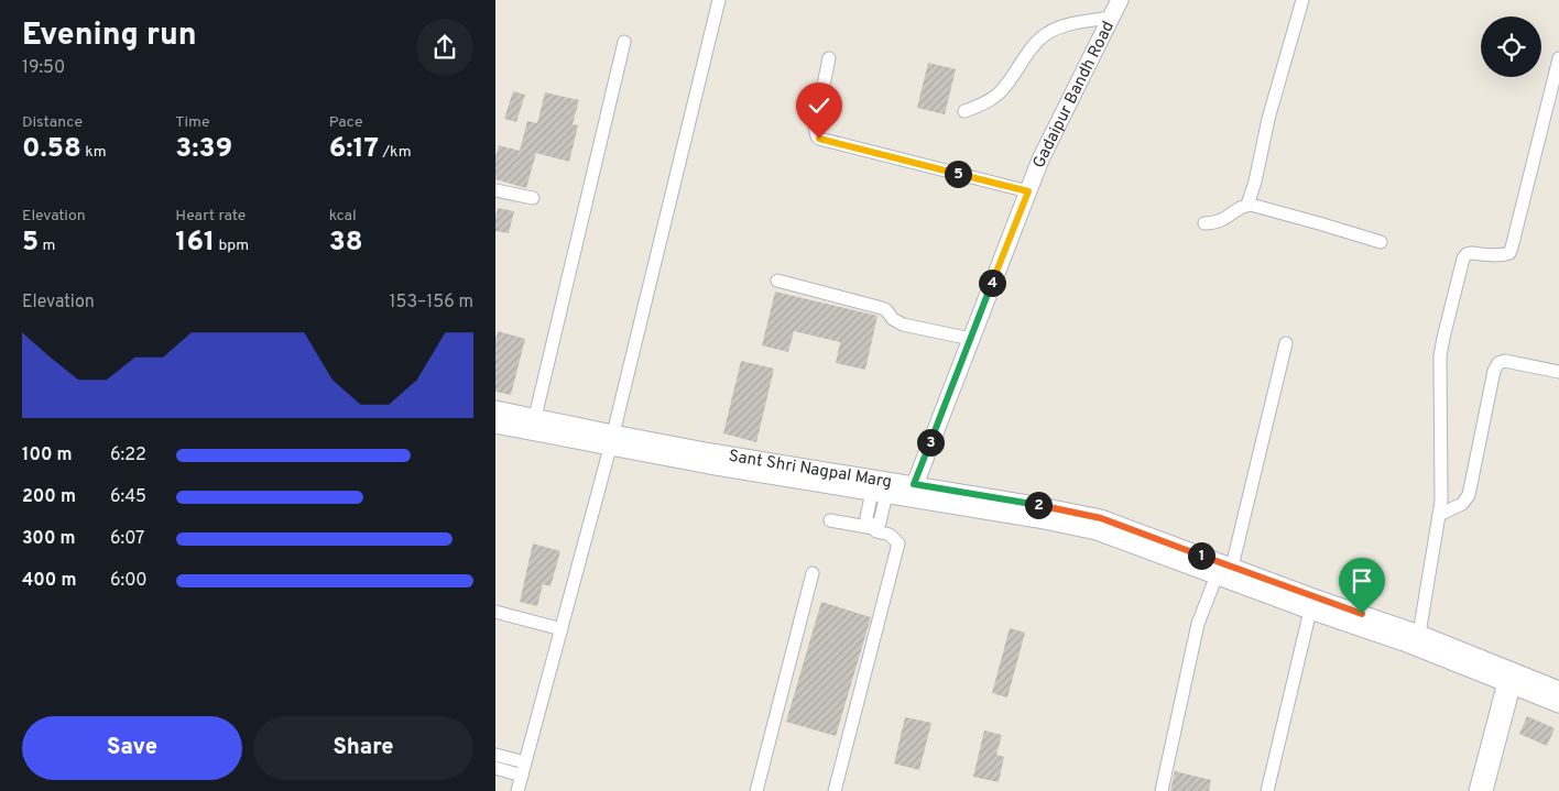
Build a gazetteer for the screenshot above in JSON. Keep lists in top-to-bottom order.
{
  "streets": {
    "main road": ["Gadaipur Bandh Road", "Sant Shri Nagpal Marg"]
  },
  "crossings": [
    ["Gadaipur Bandh Road", "Sant Shri Nagpal Marg"]
  ],
  "page": {
    "heading": ["Evening run", "19:50"],
    "stats": [
      ["Distance", "0.58 km"],
      ["Time", "3:39"],
      ["Pace", "6:17 /km"],
      ["Elevation", "5 m"],
      ["Heart rate", "161 bpm"],
      ["kcal", "38"]
    ],
    "pins": [
      "5",
      "4",
      "3",
      "2",
      "1"
    ],
    "chart": ["Elevation", "153–156 m"],
    "list": [
      {
        "name": "100 m",
        "note": "6:22"
      },
      {
        "name": "200 m",
        "note": "6:45"
      },
      {
        "name": "300 m",
        "note": "6:07"
      },
      {
        "name": "400 m",
        "note": "6:00"
      }
    ],
    "buttons": ["Save", "Share"]
  }
}
